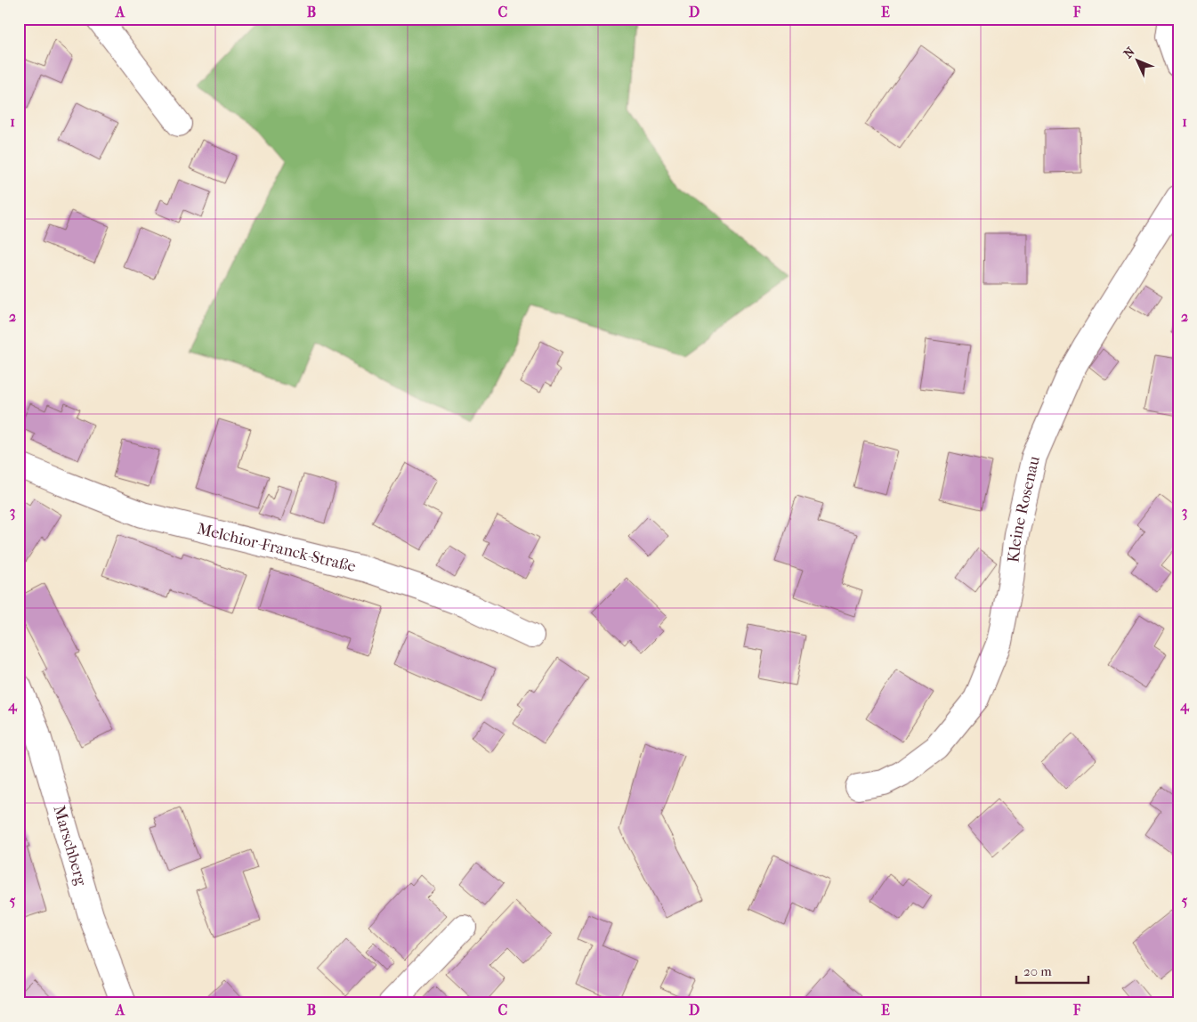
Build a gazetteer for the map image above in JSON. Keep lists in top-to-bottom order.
{
  "streets": {
    "street": ["Kleine Rosenau", "Melchior-Franck-Straße", "Marschberg"]
  },
  "scale_bar": "20 m",
  "north": "top left",
  "grid": {
    "columns": [
      "A",
      "B",
      "C",
      "D",
      "E",
      "F"
    ],
    "rows": [
      "1",
      "2",
      "3",
      "4",
      "5"
    ]
  }
}
